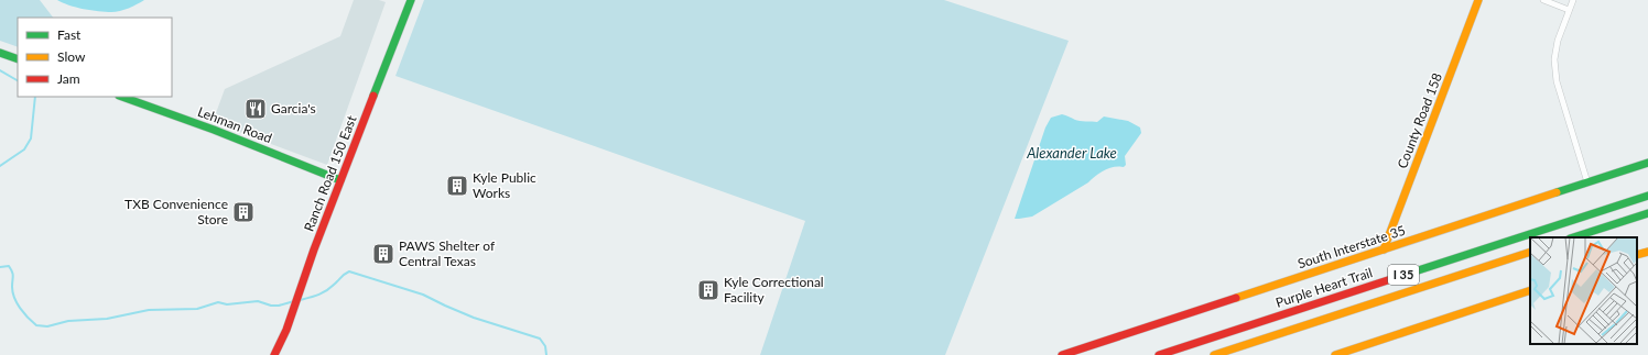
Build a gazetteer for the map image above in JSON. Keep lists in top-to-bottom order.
{
  "streets": {
    "main road": [
      "County Road 158",
      "Lehman Road",
      "Ranch Road 150 East",
      "South Interstate 35",
      "I 35",
      "Purple Heart Trail"
    ]
  },
  "crossings": [
    ["County Road 158", "South Interstate 35"],
    ["Lehman Road", "Ranch Road 150 East"]
  ],
  "water": ["Alexander Lake"],
  "places": {
    "restaurant": ["Garcia's"],
    "building": [
      "Kyle Public Works",
      "TXB Convenience Store",
      "PAWS Shelter of Central Texas",
      "Kyle Correctional Facility"
    ]
  },
  "legend": ["Fast", "Slow", "Jam"]
}
